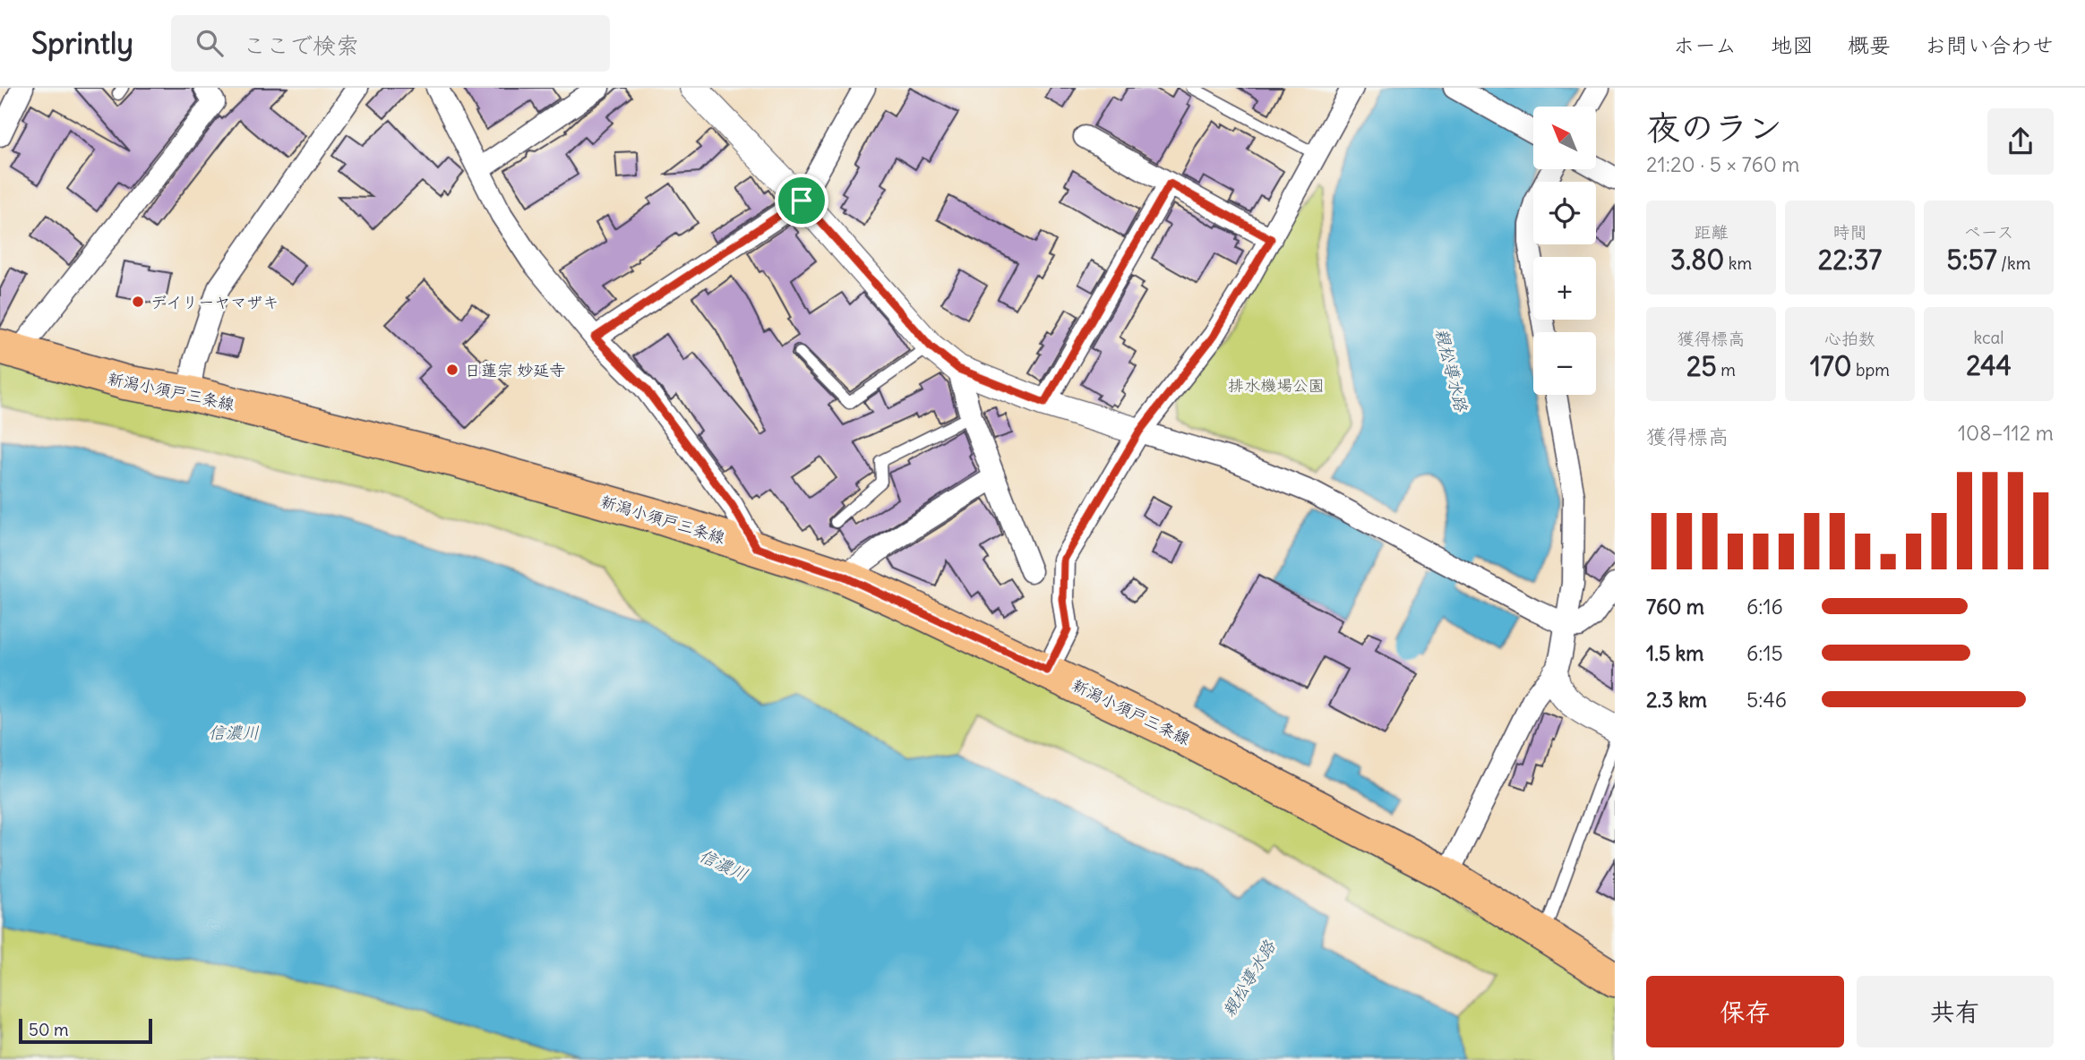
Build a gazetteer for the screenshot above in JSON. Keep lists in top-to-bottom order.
{
  "streets": {
    "main road": ["新潟小須戸三条線"]
  },
  "water": ["親松導水路", "信濃川"],
  "parks": ["排水機場公園"],
  "places": ["デイリーヤマザキ", "日蓮宗 妙延寺"],
  "scale_bar": "50 m",
  "north": "top left",
  "page": {
    "header": "Sprintly",
    "search": "ここで検索",
    "nav": [
      "ホーム",
      "地図",
      "概要",
      "お問い合わせ"
    ],
    "heading": ["夜のラン", "21:20 · 5 × 760 m"],
    "map_buttons": ["+", "−"],
    "stats": [
      ["距離", "3.80 km"],
      ["時間", "22:37"],
      ["ペース", "5:57 /km"],
      ["獲得標高", "25 m"],
      ["心拍数", "170 bpm"],
      ["kcal", "244"]
    ],
    "chart": ["獲得標高", "108–112 m"],
    "list": [
      {
        "name": "760 m",
        "note": "6:16"
      },
      {
        "name": "1.5 km",
        "note": "6:15"
      },
      {
        "name": "2.3 km",
        "note": "5:46"
      }
    ],
    "buttons": ["保存", "共有"],
    "scale": "50 m"
  }
}
